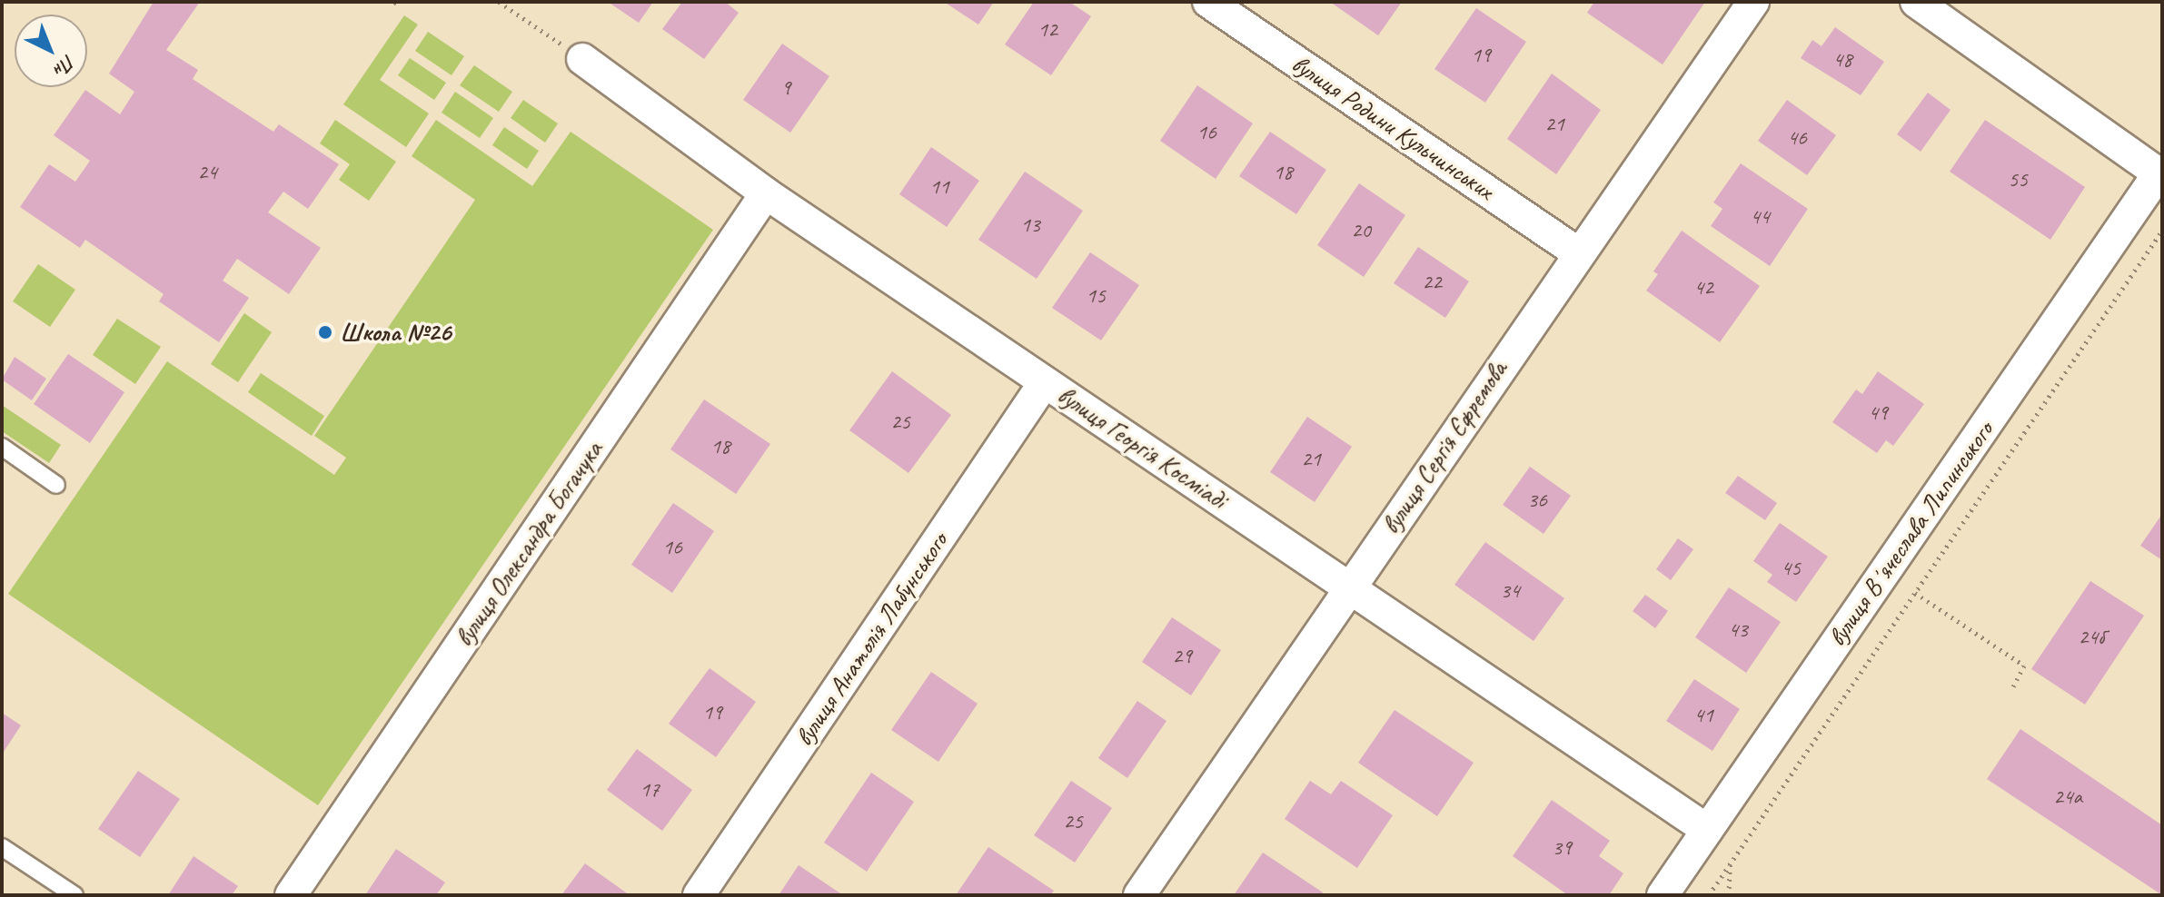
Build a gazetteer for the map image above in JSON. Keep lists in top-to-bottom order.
{
  "streets": {
    "street": [
      "вулиця Родини Кульчинських",
      "вулиця Георгія Косміаді",
      "вулиця Сергія Єфремова",
      "вулиця Вʼячеслава Липинського",
      "вулиця Олександра Богачука",
      "вулиця Анатолія Лабунського"
    ]
  },
  "crossings": [
    ["вулиця Родини Кульчинських", "вулиця Сергія Єфремова"],
    ["вулиця Георгія Косміаді", "вулиця Сергія Єфремова"],
    ["вулиця Георгія Косміаді", "вулиця Вʼячеслава Липинського"],
    ["вулиця Георгія Косміаді", "вулиця Олександра Богачука"],
    ["вулиця Георгія Косміаді", "вулиця Анатолія Лабунського"]
  ],
  "places": ["Школа №26"],
  "house_numbers": [
    "12",
    "19",
    "48",
    "9",
    "21",
    "16",
    "46",
    "24",
    "18",
    "55",
    "11",
    "44",
    "13",
    "20",
    "22",
    "42",
    "15",
    "49",
    "25",
    "18",
    "21",
    "36",
    "16",
    "45",
    "34",
    "43",
    "24б",
    "29",
    "19",
    "41",
    "17",
    "24а",
    "25",
    "39"
  ],
  "north": "bottom right"
}
